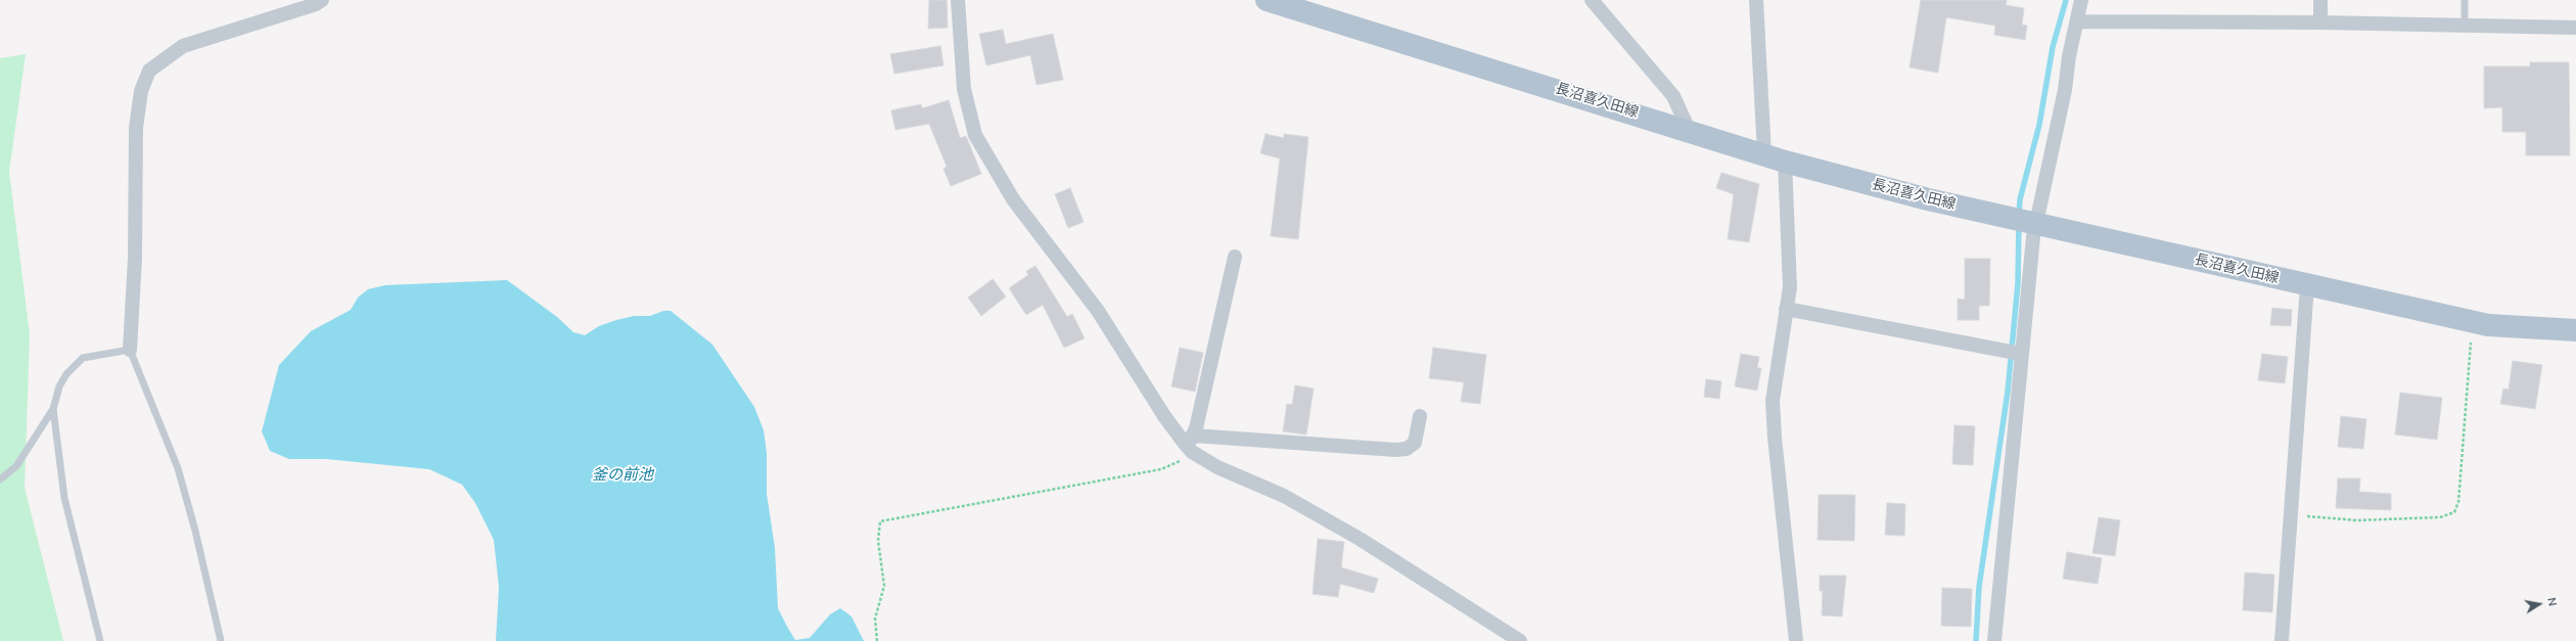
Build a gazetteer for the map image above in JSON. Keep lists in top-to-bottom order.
{
  "streets": {
    "main road": ["長沼喜久田線"]
  },
  "water": ["釜の前池"],
  "north": "right"
}
